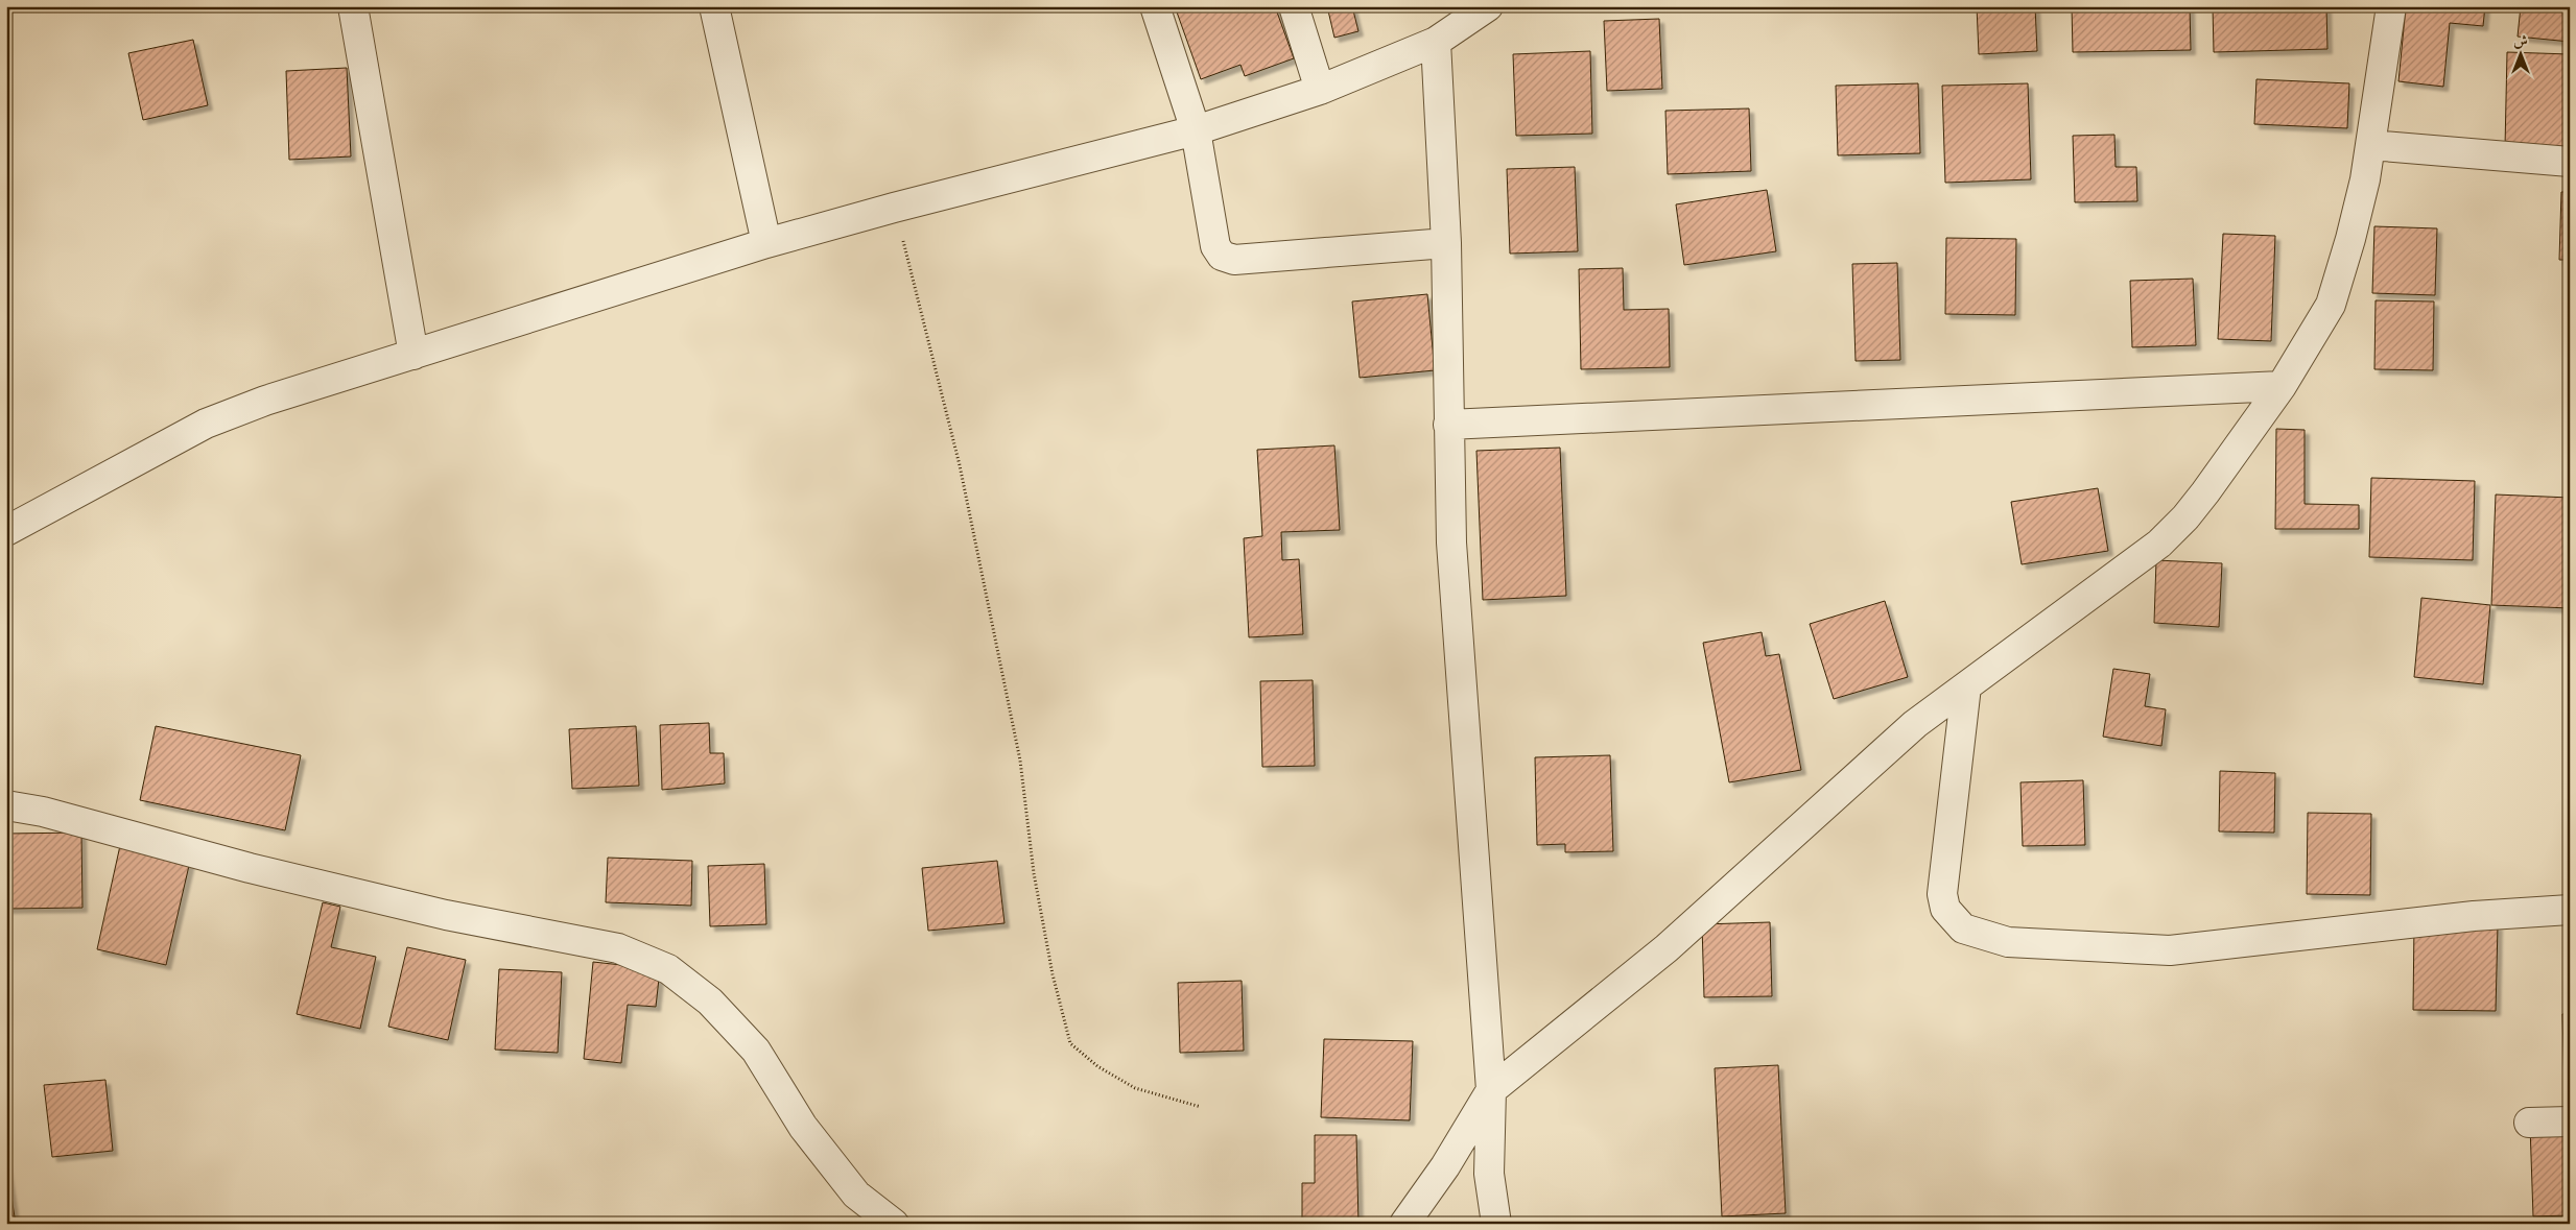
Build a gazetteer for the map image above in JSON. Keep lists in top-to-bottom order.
{
  "north": "top"
}
